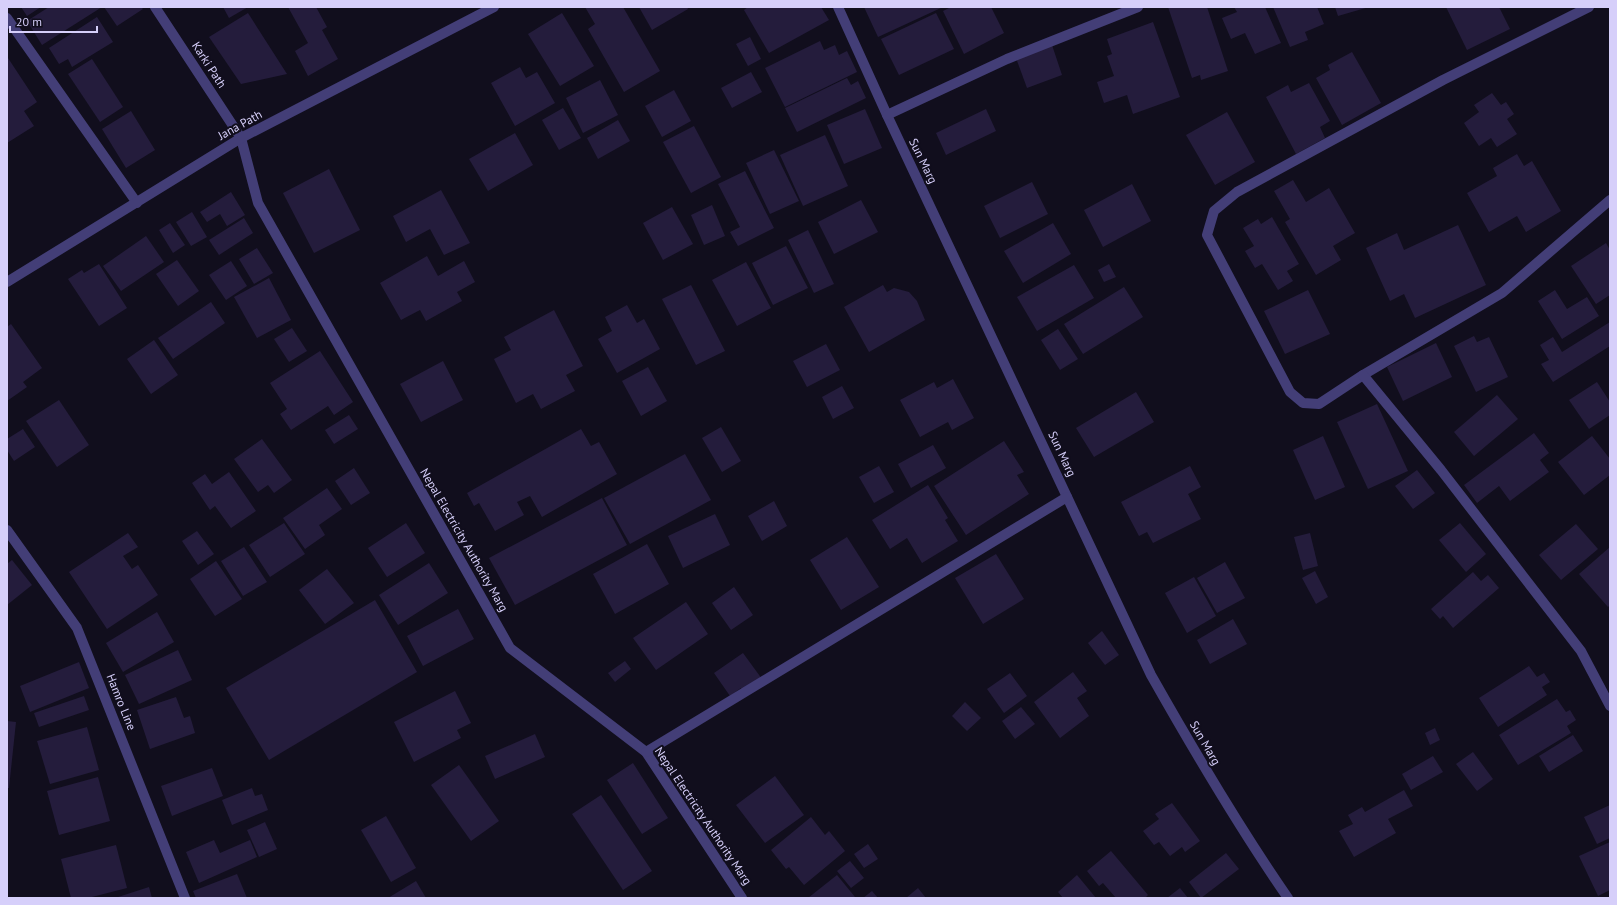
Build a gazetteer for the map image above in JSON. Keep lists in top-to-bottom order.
{
  "streets": {
    "street": [
      "Karki Path",
      "Jana Path",
      "Sun Marg",
      "Nepal Electricity Authority Marg",
      "Hamro Line"
    ]
  },
  "crossings": [
    ["Karki Path", "Jana Path"],
    ["Karki Path", "Nepal Electricity Authority Marg"],
    ["Jana Path", "Nepal Electricity Authority Marg"]
  ],
  "scale_bar": "20 m"
}
